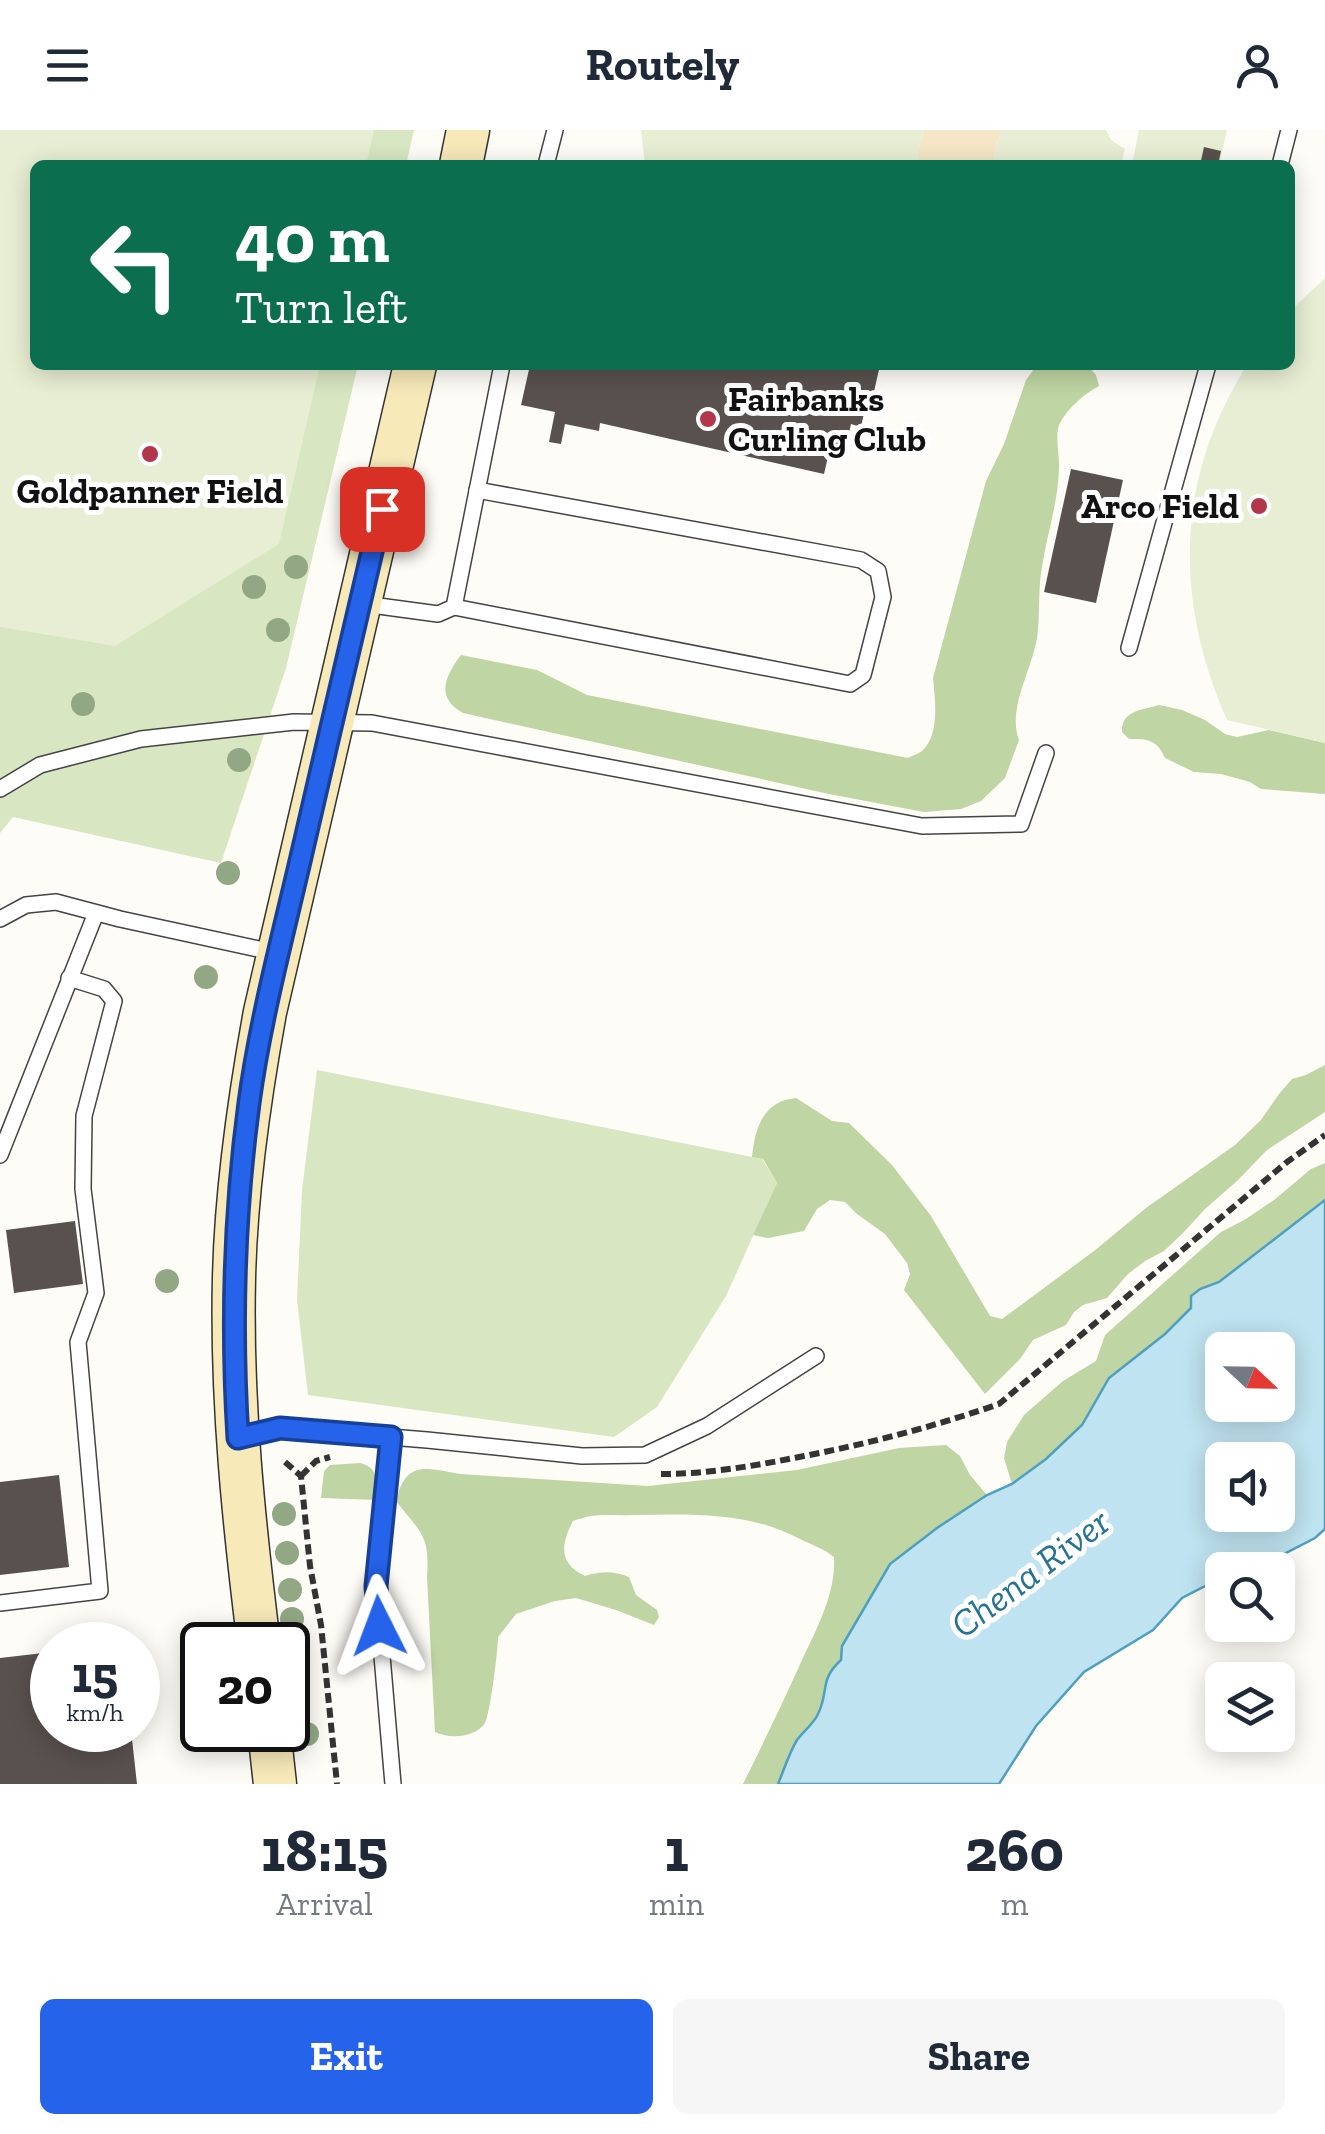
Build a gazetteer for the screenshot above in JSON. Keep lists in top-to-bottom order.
{
  "water": ["Chena River"],
  "places": ["Fairbanks Curling Club", "Goldpanner Field", "Arco Field"],
  "north": "right",
  "page": {
    "header": "Routely",
    "turn": ["40 m", "Turn left"],
    "speed": "15 km/h",
    "limit": "20",
    "eta": [
      "18:15",
      "Arrival",
      "1",
      "min",
      "260",
      "m"
    ],
    "buttons": ["Exit", "Share"]
  }
}
